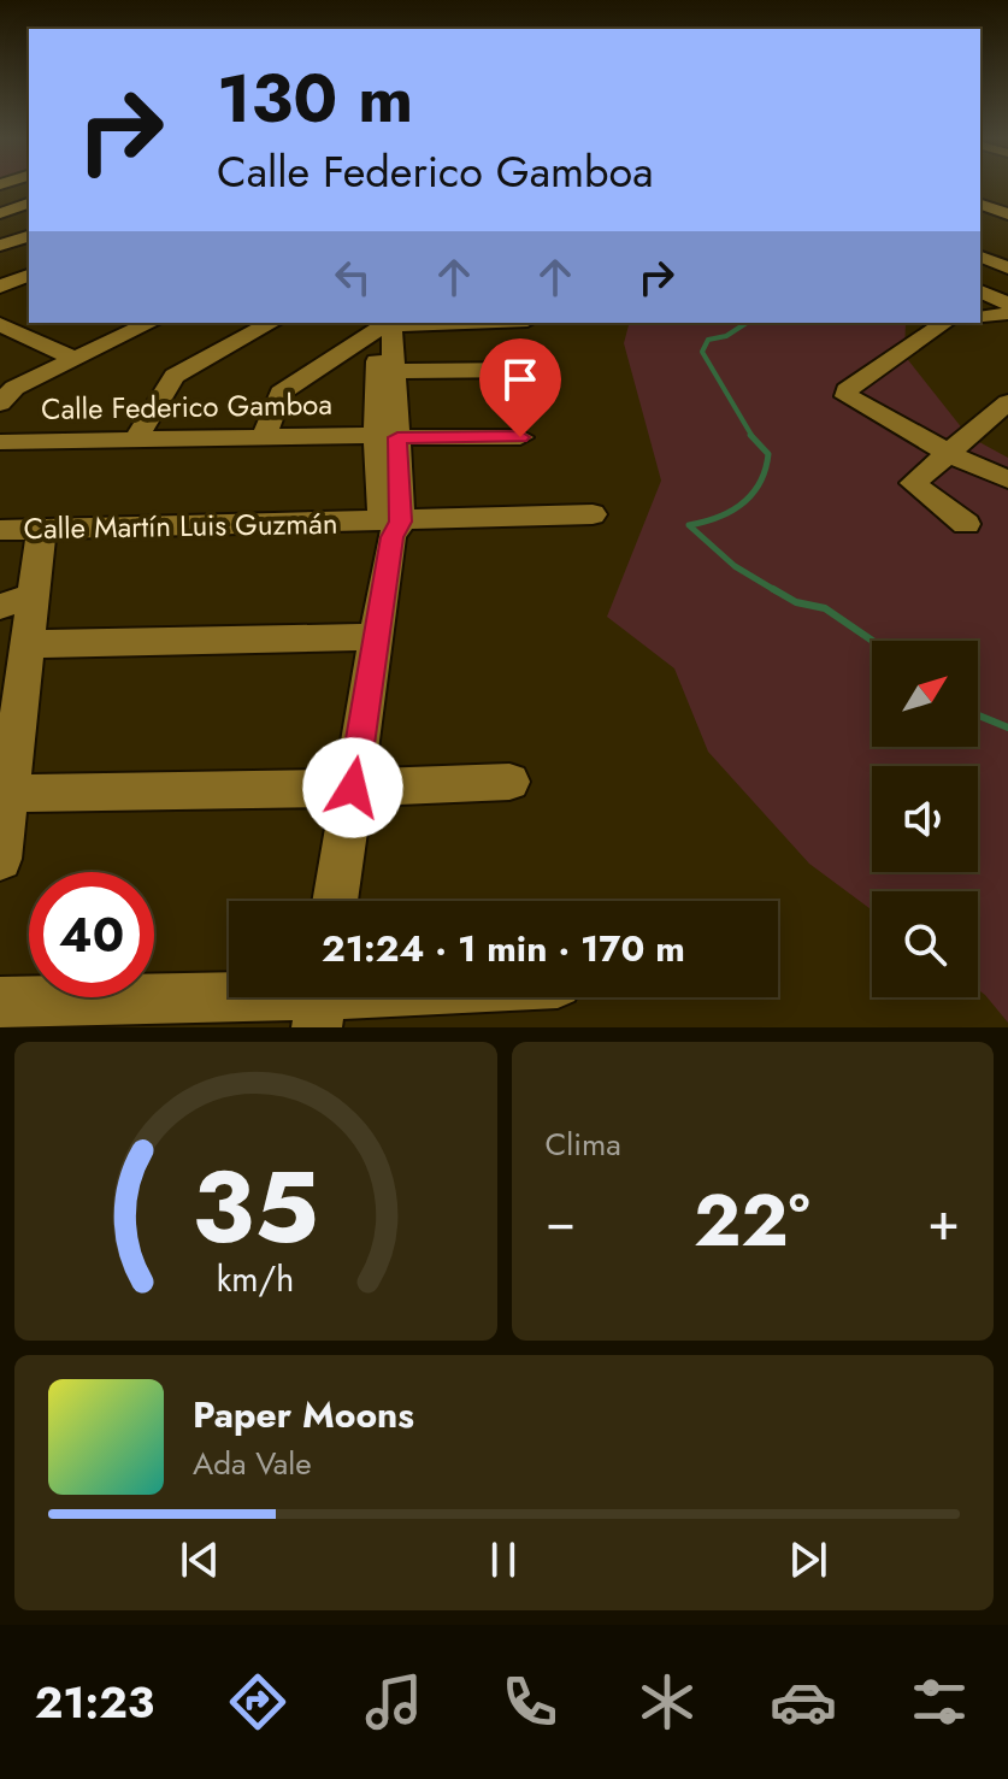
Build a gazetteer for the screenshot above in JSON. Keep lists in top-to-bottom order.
{
  "streets": {
    "street": ["Calle Federico Gamboa", "Calle Martín Luis Guzmán"]
  },
  "north": "top right",
  "page": {
    "turn": ["130 m", "Calle Federico Gamboa"],
    "limit": "40",
    "trip": "21:24 · 1 min · 170 m",
    "tile": "Clima",
    "heat": ["−", "22°", "+"],
    "song": ["Paper Moons", "Ada Vale"],
    "tabs": "21:23",
    "gauge": ["35", "km/h"]
  }
}
